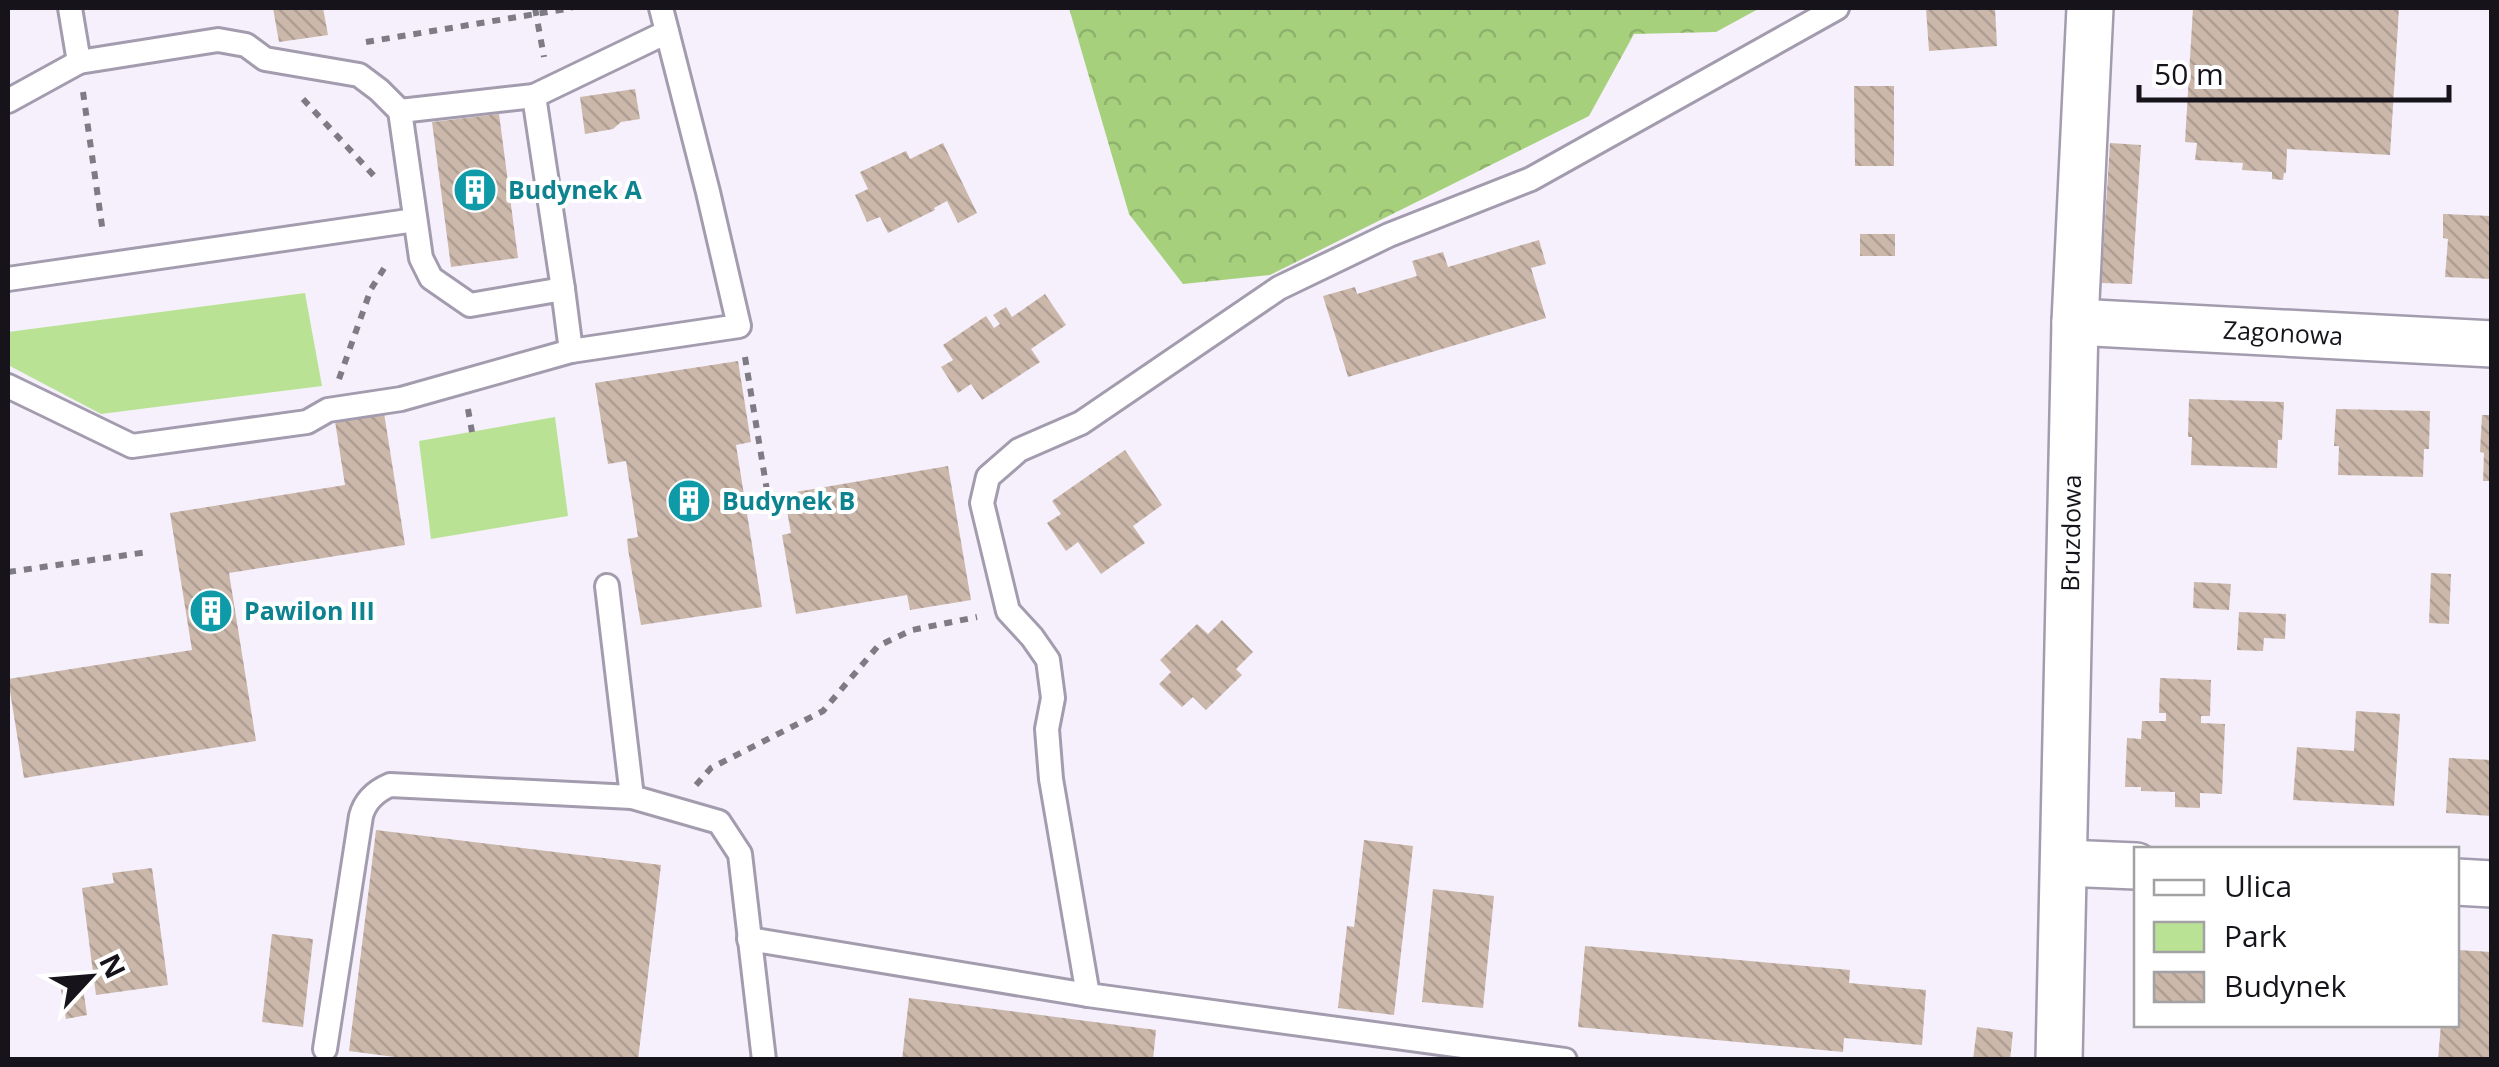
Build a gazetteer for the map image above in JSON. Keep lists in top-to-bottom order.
{
  "streets": {
    "street": ["Zagonowa", "Bruzdowa"]
  },
  "crossings": [
    ["Zagonowa", "Bruzdowa"]
  ],
  "places": {
    "building": ["Budynek A", "Budynek B", "Pawilon III"]
  },
  "legend": ["Ulica", "Park", "Budynek"],
  "scale_bar": "50 m",
  "north": "top right"
}
